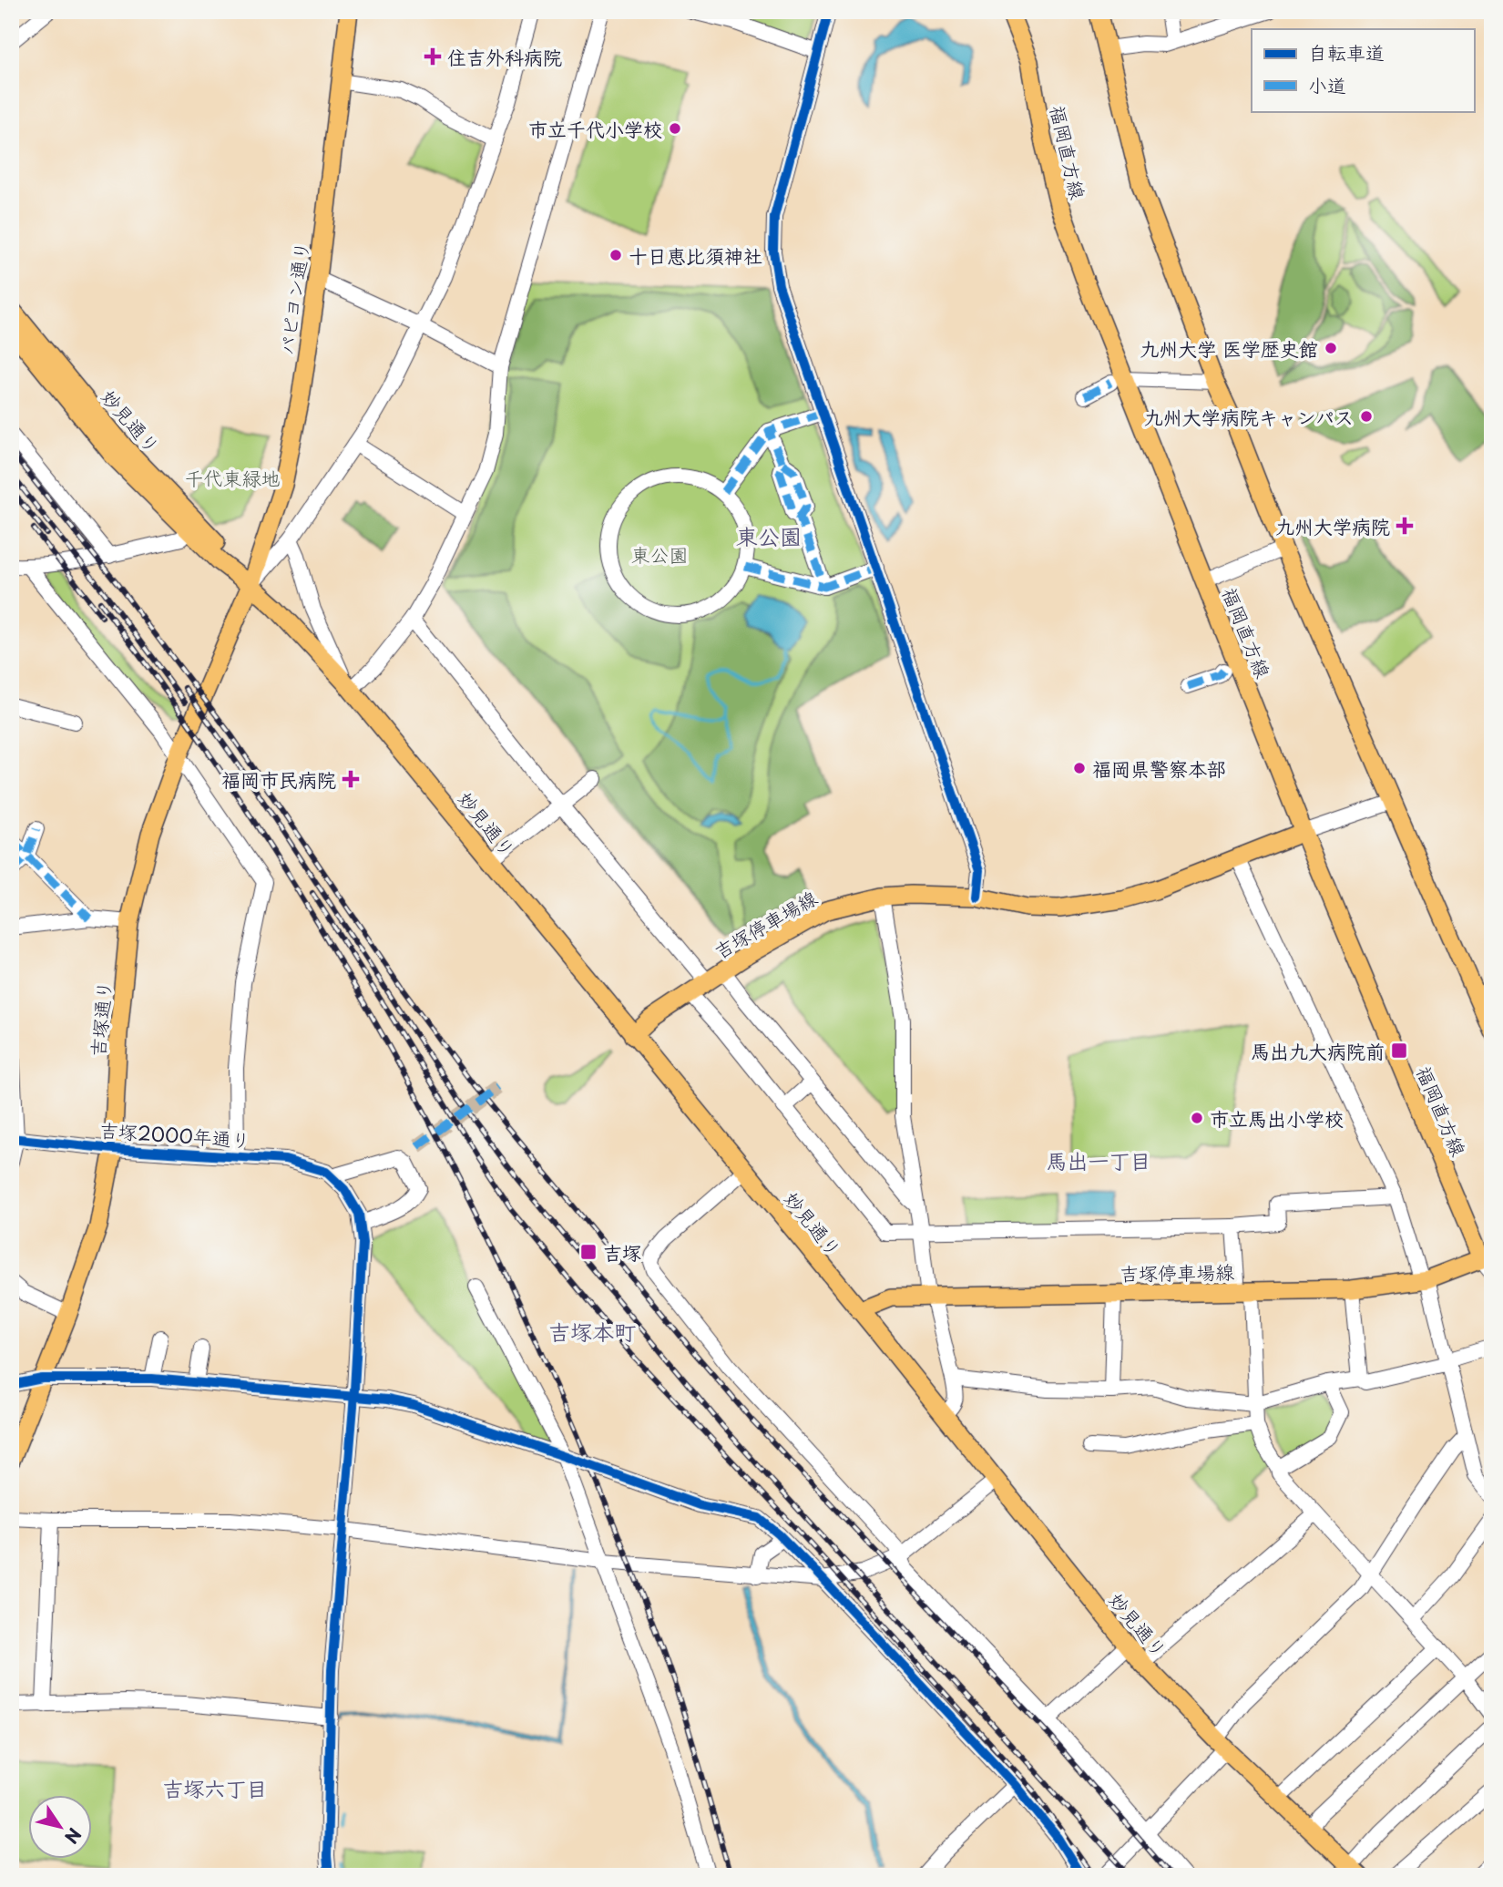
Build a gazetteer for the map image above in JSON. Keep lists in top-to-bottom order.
{
  "streets": {
    "main road": [
      "福岡直方線",
      "パピヨン通り",
      "妙見通り",
      "吉塚停車場線",
      "吉塚通り"
    ],
    "street": ["吉塚2000年通り"]
  },
  "crossings": [
    ["福岡直方線", "吉塚停車場線"],
    ["パピヨン通り", "妙見通り"],
    ["パピヨン通り", "吉塚通り"],
    ["妙見通り", "吉塚停車場線"],
    ["妙見通り", "吉塚通り"],
    ["吉塚通り", "吉塚2000年通り"]
  ],
  "districts": [
    "東公園",
    "馬出一丁目",
    "吉塚本町",
    "吉塚六丁目"
  ],
  "parks": ["千代東緑地", "東公園"],
  "places": {
    "health": ["住吉外科病院", "九州大学病院", "福岡市民病院"],
    "other": [
      "市立千代小学校",
      "十日恵比須神社",
      "九州大学 医学歴史館",
      "九州大学病院キャンパス",
      "福岡県警察本部",
      "市立馬出小学校"
    ],
    "transit": ["馬出九大病院前", "吉塚"]
  },
  "legend": ["自転車道", "小道"],
  "north": "bottom right"
}
